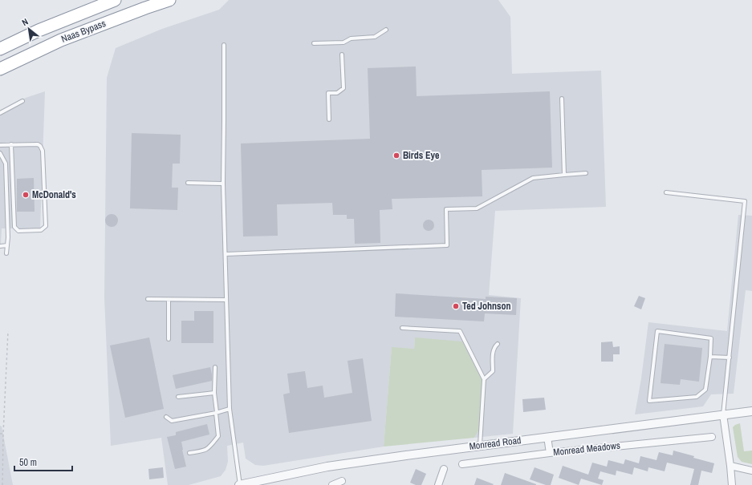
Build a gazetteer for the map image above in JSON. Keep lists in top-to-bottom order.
{
  "streets": {
    "highway": ["Naas Bypass"],
    "street": ["Monread Road", "Monread Meadows"]
  },
  "places": ["Birds Eye", "McDonald's", "Ted Johnson"],
  "scale_bar": "50 m",
  "north": "top left"
}
